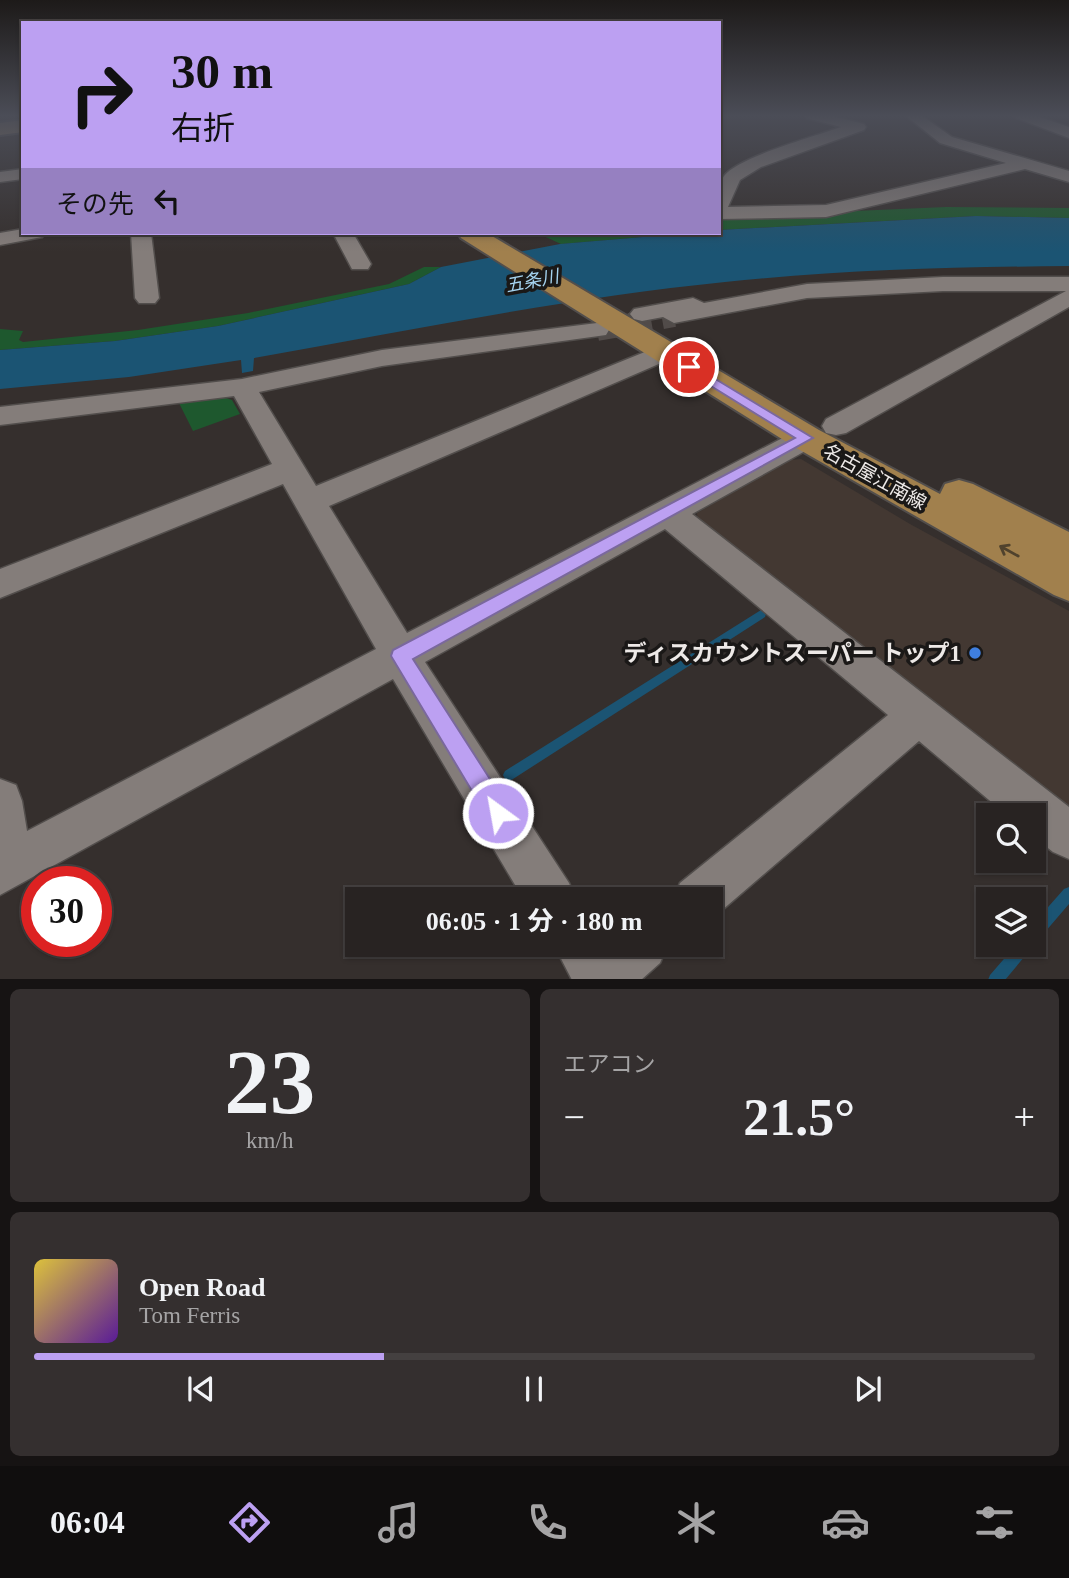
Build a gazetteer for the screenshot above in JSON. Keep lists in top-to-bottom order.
{
  "streets": {
    "main road": ["名古屋江南線"]
  },
  "water": ["五条川"],
  "places": ["ディスカウントスーパー トップ1"],
  "page": {
    "turn": ["30 m", "右折"],
    "then": "その先",
    "limit": "30",
    "trip": "06:05 · 1 分 · 180 m",
    "tile": [
      ["23", "km/h"],
      "エアコン"
    ],
    "heat": ["−", "21.5°", "+"],
    "song": ["Open Road", "Tom Ferris"],
    "tabs": "06:04"
  }
}
